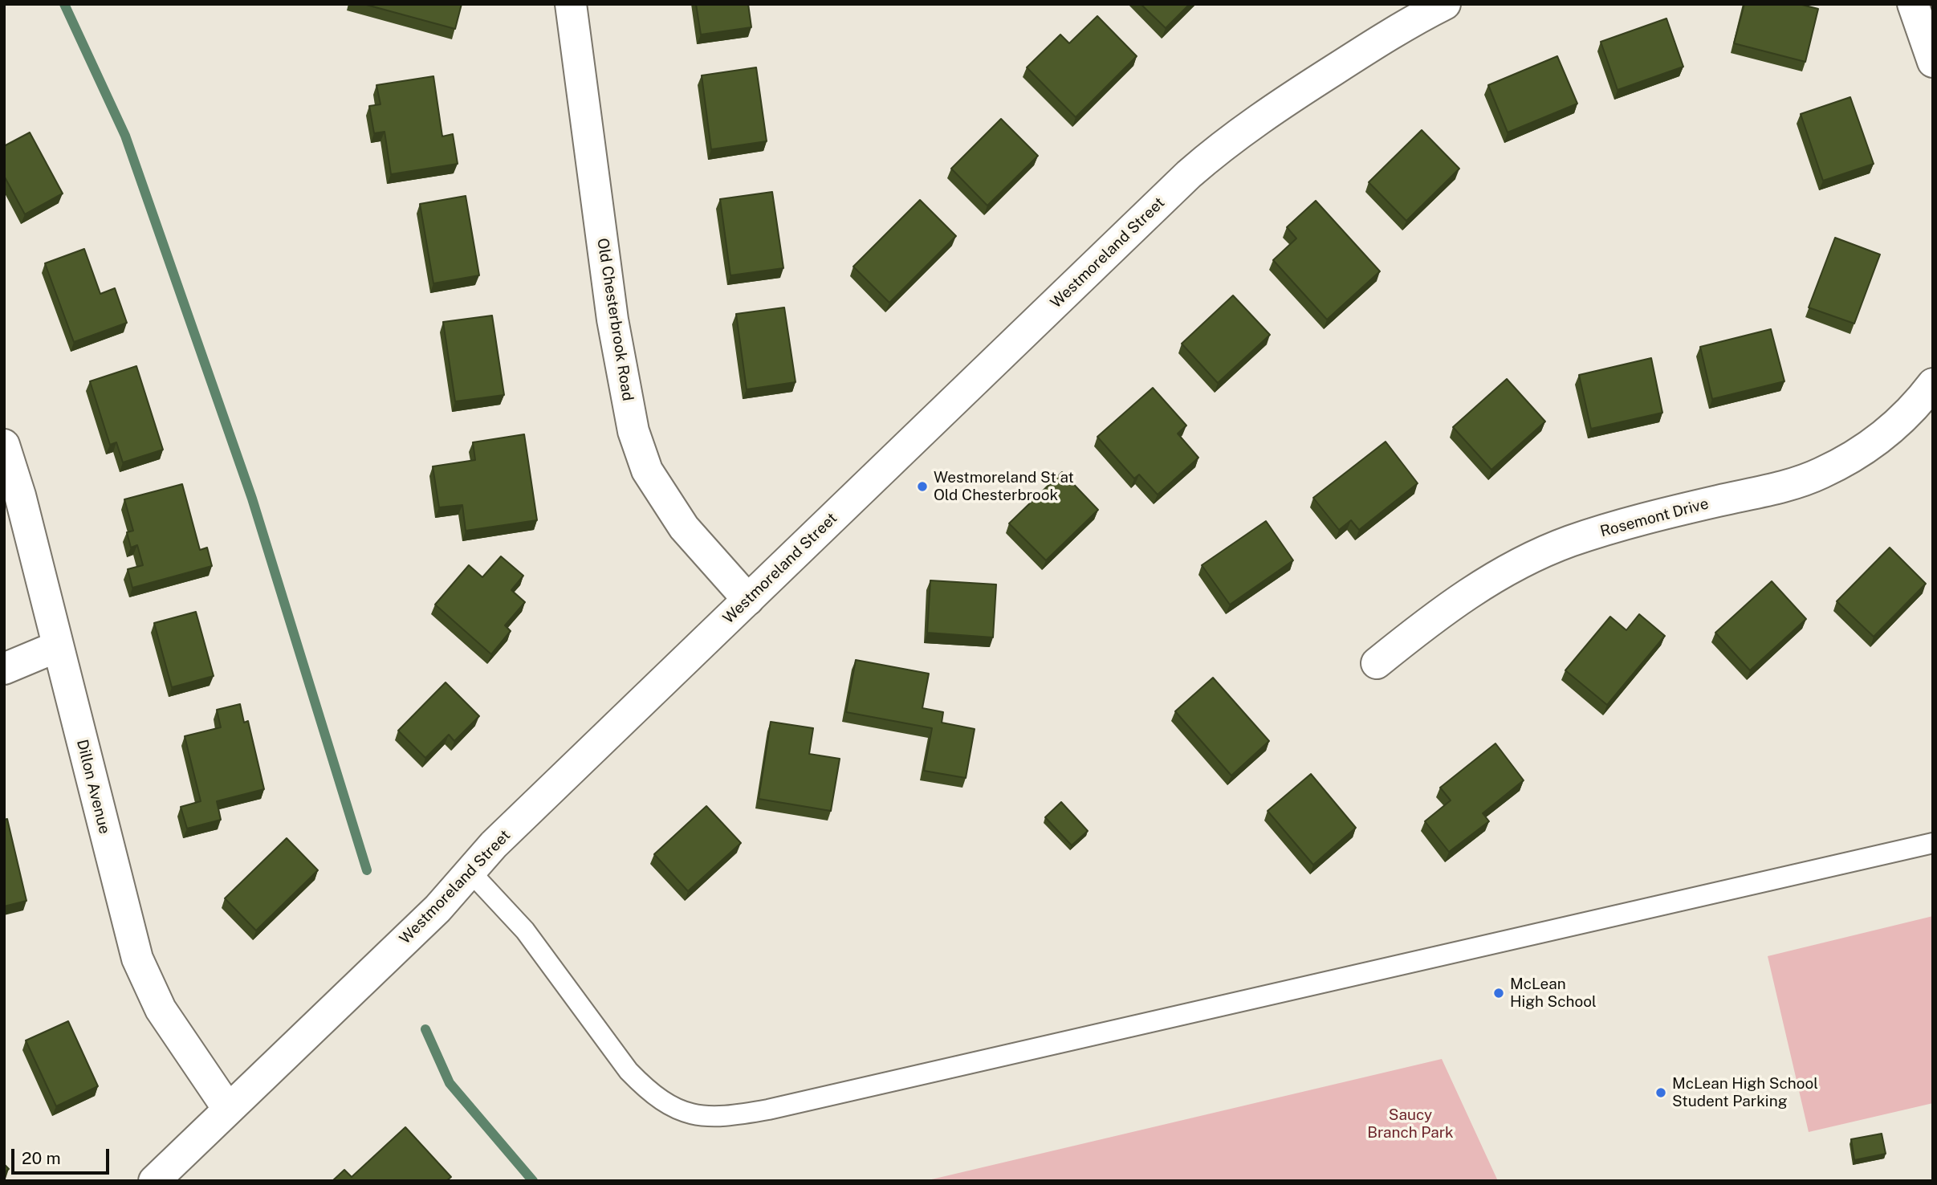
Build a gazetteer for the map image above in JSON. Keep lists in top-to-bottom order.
{
  "streets": {
    "street": [
      "Westmoreland Street",
      "Old Chesterbrook Road",
      "Rosemont Drive",
      "Dillon Avenue"
    ]
  },
  "crossings": [
    ["Westmoreland Street", "Old Chesterbrook Road"],
    ["Westmoreland Street", "Dillon Avenue"]
  ],
  "parks": ["Saucy Branch Park"],
  "places": ["Westmoreland St at Old Chesterbrook", "McLean High School", "McLean High School Student Parking"],
  "scale_bar": "20 m"
}
